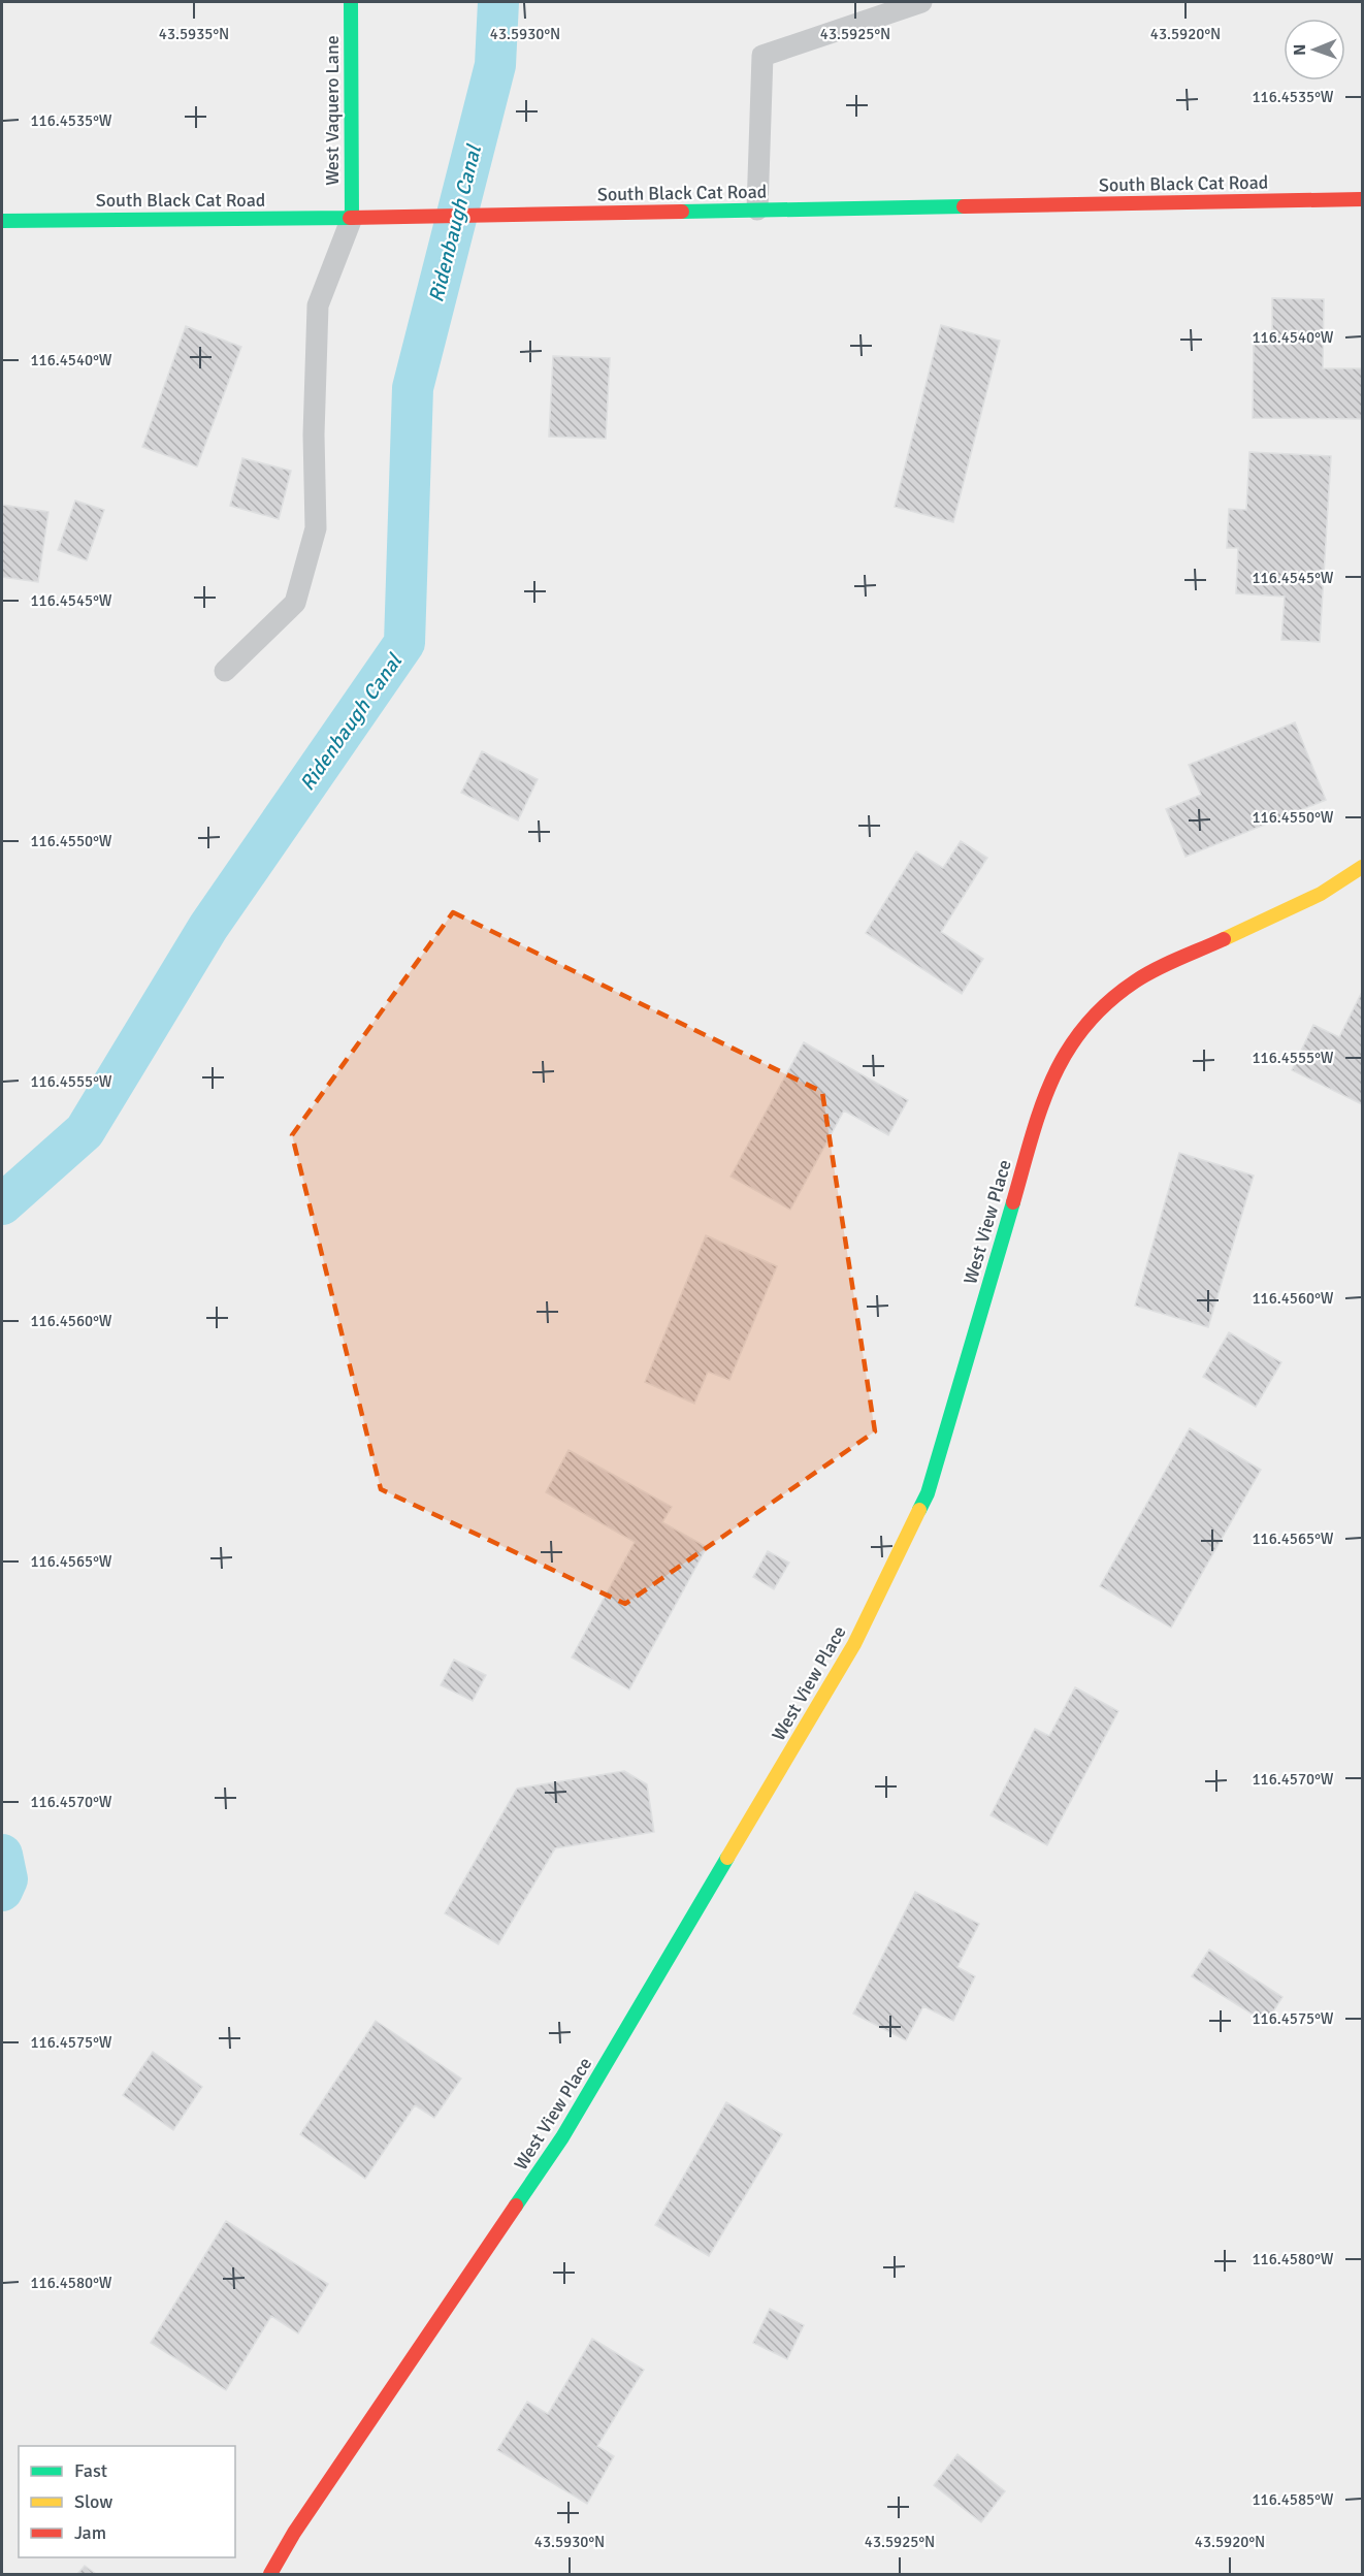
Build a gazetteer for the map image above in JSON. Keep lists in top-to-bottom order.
{
  "streets": {
    "street": ["West Vaquero Lane", "South Black Cat Road", "West View Place"]
  },
  "crossings": [
    ["West Vaquero Lane", "South Black Cat Road"]
  ],
  "water": ["Ridenbaugh Canal"],
  "legend": ["Fast", "Slow", "Jam"],
  "north": "left",
  "coordinates": [
    "43.5935°N",
    "43.5930°N",
    "43.5925°N",
    "43.5920°N",
    "116.4535°W",
    "116.4540°W",
    "116.4545°W",
    "116.4550°W",
    "116.4555°W",
    "116.4560°W",
    "116.4565°W",
    "116.4570°W",
    "116.4575°W",
    "116.4580°W",
    "116.4585°W"
  ]
}
